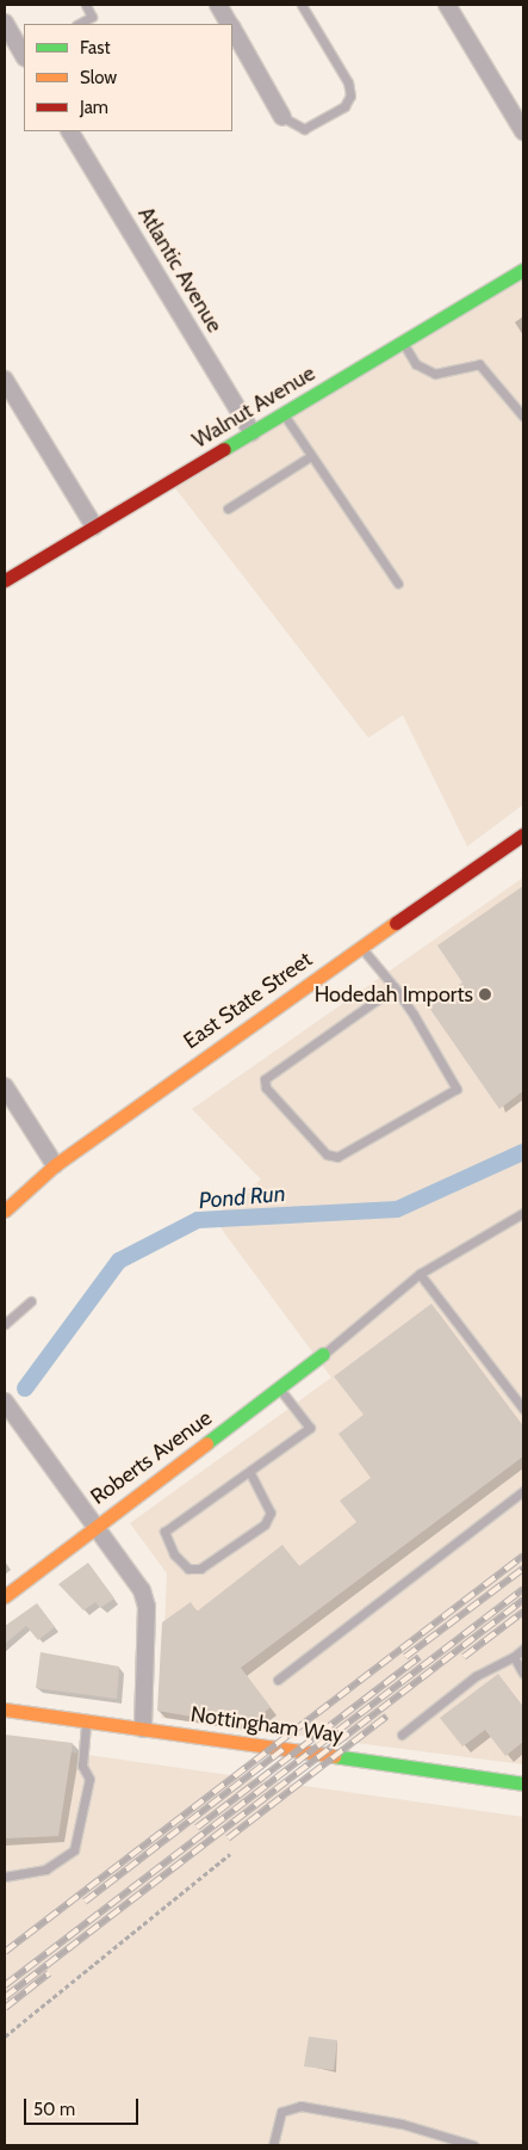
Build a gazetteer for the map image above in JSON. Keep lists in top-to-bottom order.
{
  "streets": {
    "street": [
      "Atlantic Avenue",
      "Walnut Avenue",
      "East State Street",
      "Roberts Avenue",
      "Nottingham Way"
    ]
  },
  "crossings": [
    ["Atlantic Avenue", "Walnut Avenue"]
  ],
  "water": ["Pond Run"],
  "places": ["Hodedah Imports"],
  "legend": ["Fast", "Slow", "Jam"],
  "scale_bar": "50 m"
}
